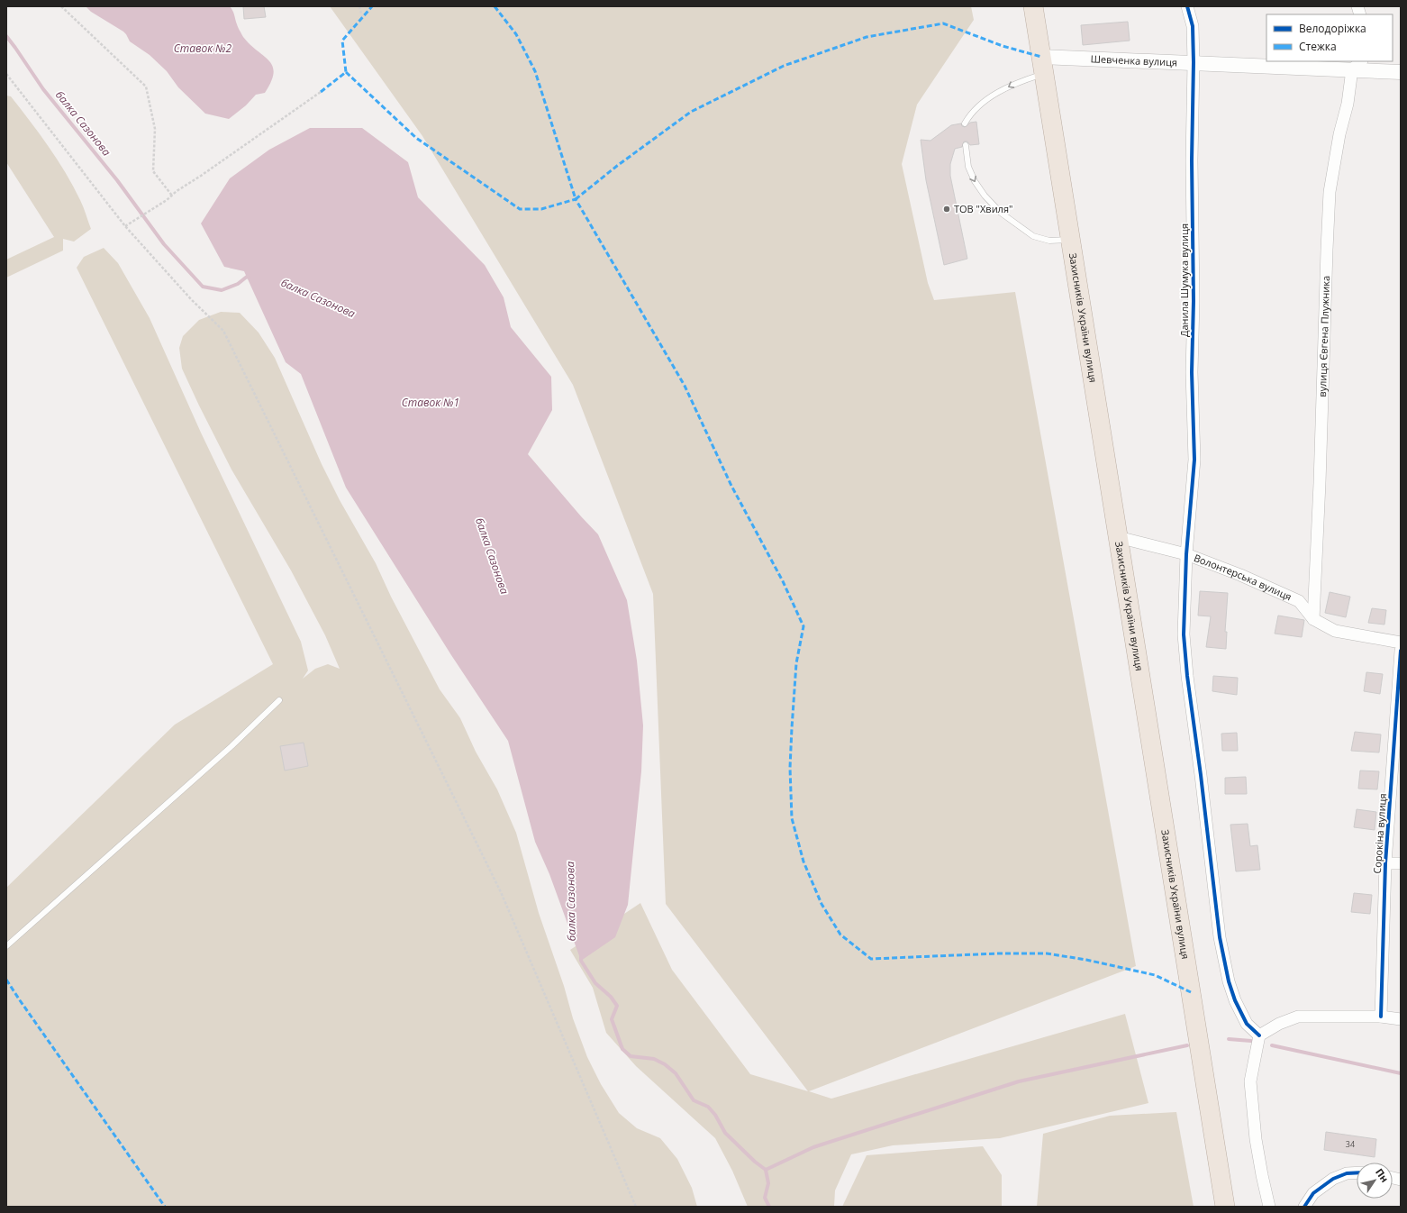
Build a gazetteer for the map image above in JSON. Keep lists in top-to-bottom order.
{
  "streets": {
    "highway": ["Захисників України вулиця"],
    "street": [
      "Шевченка вулиця",
      "Данила Шумука вулиця",
      "вулиця Євгена Плужника",
      "Волонтерська вулиця",
      "Сорокіна вулиця"
    ]
  },
  "crossings": [
    ["Шевченка вулиця", "Данила Шумука вулиця"],
    ["Шевченка вулиця", "Захисників України вулиця"],
    ["Шевченка вулиця", "вулиця Євгена Плужника"],
    ["Данила Шумука вулиця", "Волонтерська вулиця"],
    ["Захисників України вулиця", "Волонтерська вулиця"],
    ["вулиця Євгена Плужника", "Волонтерська вулиця"]
  ],
  "water": ["Ставок №2", "балка Сазонова", "Ставок №1"],
  "places": ["ТОВ \"Хвиля\""],
  "house_numbers": ["34"],
  "legend": ["Велодоріжка", "Стежка"],
  "north": "top right"
}
